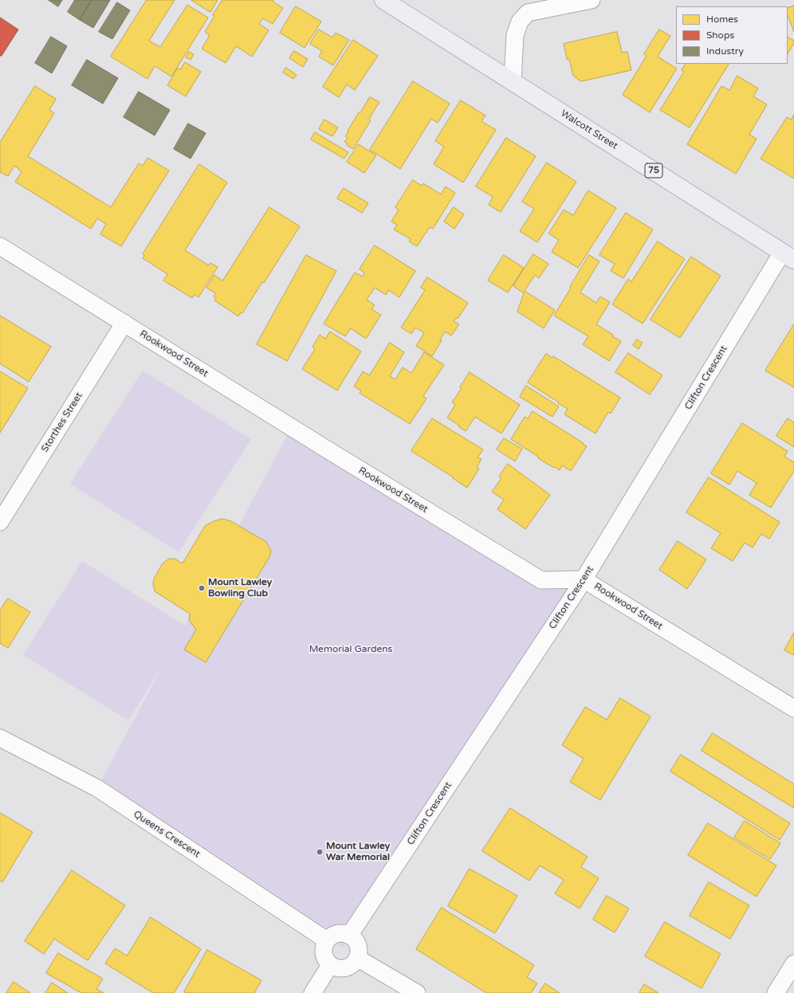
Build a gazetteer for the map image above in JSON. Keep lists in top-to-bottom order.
{
  "streets": {
    "main road": ["Walcott Street", "75"],
    "street": [
      "Rookwood Street",
      "Clifton Crescent",
      "Storthes Street",
      "Queens Crescent"
    ]
  },
  "crossings": [
    ["Walcott Street", "Clifton Crescent"],
    ["Rookwood Street", "Clifton Crescent"],
    ["Rookwood Street", "Storthes Street"],
    ["Clifton Crescent", "Queens Crescent"]
  ],
  "parks": ["Memorial Gardens"],
  "places": ["Mount Lawley Bowling Club", "Mount Lawley War Memorial"],
  "legend": ["Homes", "Shops", "Industry"]
}
